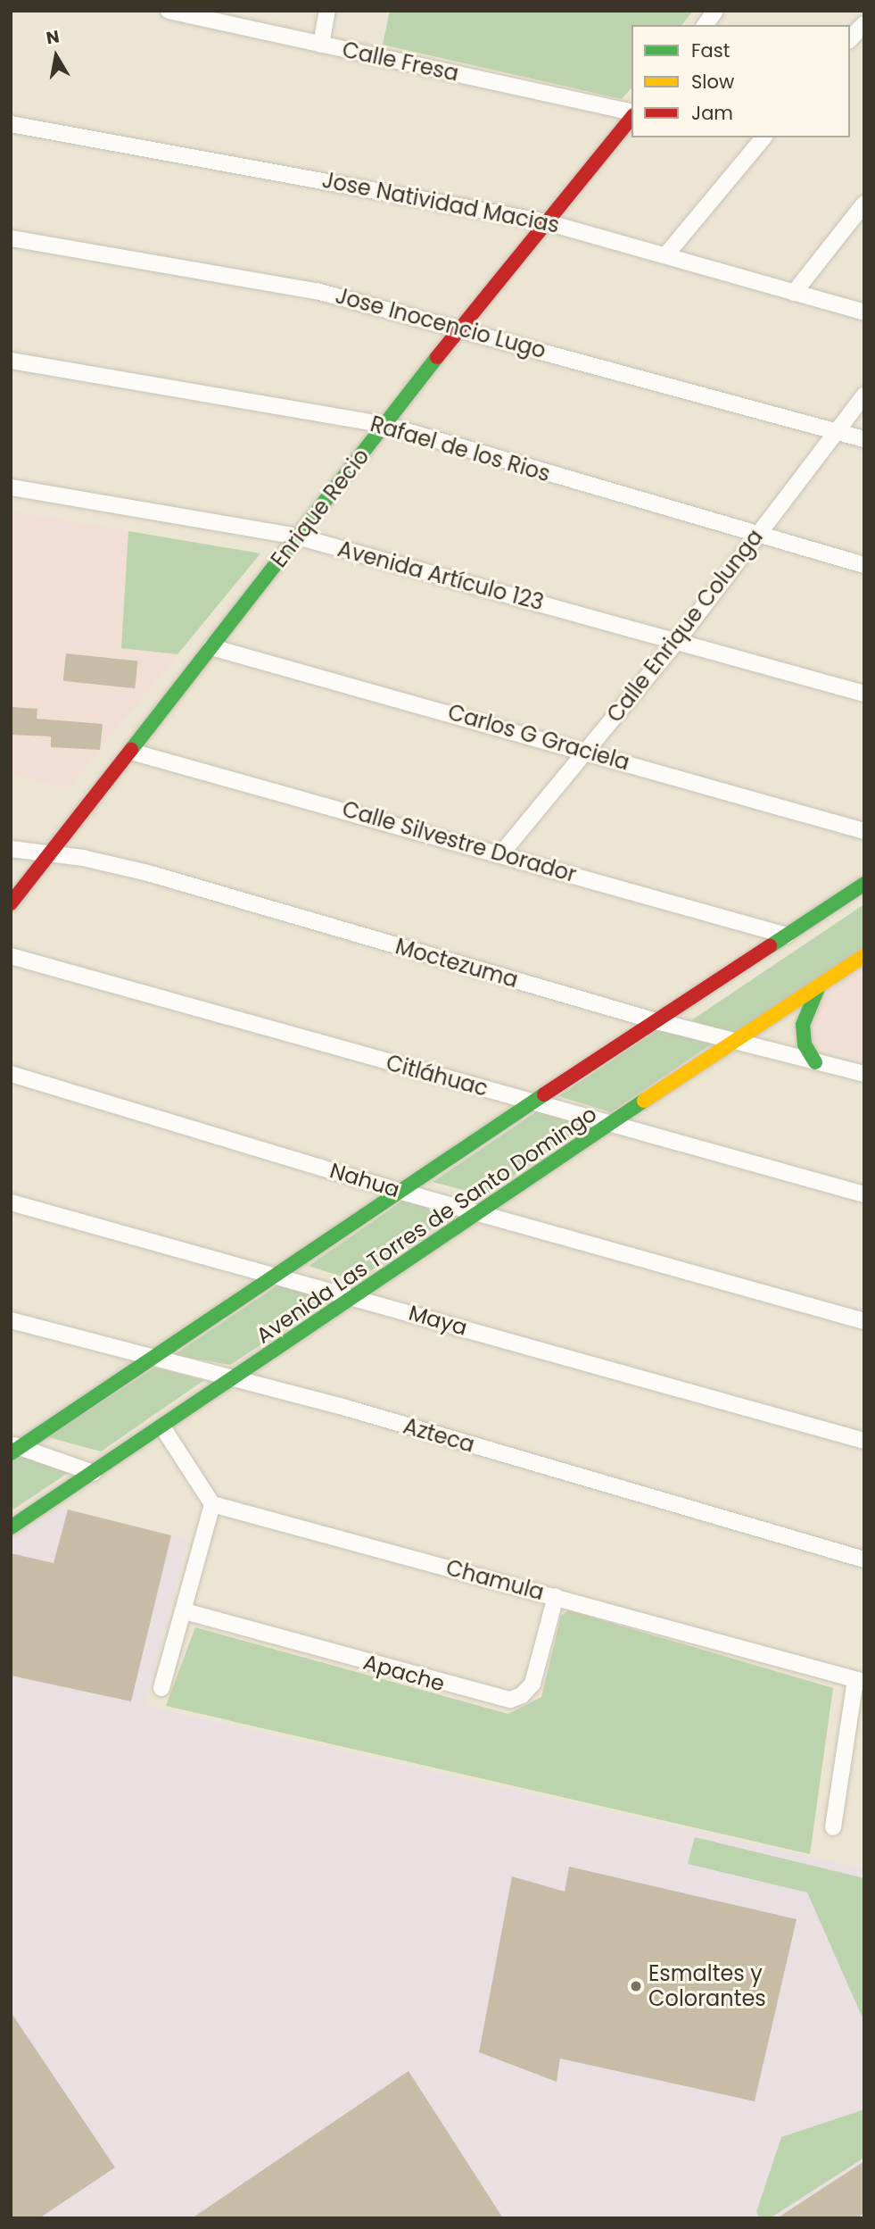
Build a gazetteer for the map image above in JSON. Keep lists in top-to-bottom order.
{
  "streets": {
    "street": [
      "Calle Fresa",
      "Jose Natividad Macias",
      "Jose Inocencio Lugo",
      "Rafael de los Rios",
      "Enrique Recio",
      "Avenida Artículo 123",
      "Calle Enrique Colunga",
      "Carlos G Graciela",
      "Calle Silvestre Dorador",
      "Moctezuma",
      "Citláhuac",
      "Nahua",
      "Avenida Las Torres de Santo Domingo",
      "Maya",
      "Azteca",
      "Chamula",
      "Apache"
    ]
  },
  "crossings": [
    ["Jose Natividad Macias", "Enrique Recio"],
    ["Jose Inocencio Lugo", "Enrique Recio"],
    ["Jose Inocencio Lugo", "Calle Enrique Colunga"],
    ["Rafael de los Rios", "Enrique Recio"],
    ["Rafael de los Rios", "Calle Enrique Colunga"],
    ["Enrique Recio", "Avenida Artículo 123"],
    ["Enrique Recio", "Carlos G Graciela"],
    ["Enrique Recio", "Calle Silvestre Dorador"],
    ["Enrique Recio", "Moctezuma"],
    ["Avenida Artículo 123", "Calle Enrique Colunga"],
    ["Calle Enrique Colunga", "Carlos G Graciela"],
    ["Calle Enrique Colunga", "Calle Silvestre Dorador"],
    ["Calle Silvestre Dorador", "Avenida Las Torres de Santo Domingo"],
    ["Moctezuma", "Avenida Las Torres de Santo Domingo"],
    ["Citláhuac", "Avenida Las Torres de Santo Domingo"],
    ["Nahua", "Avenida Las Torres de Santo Domingo"],
    ["Avenida Las Torres de Santo Domingo", "Maya"],
    ["Avenida Las Torres de Santo Domingo", "Azteca"],
    ["Chamula", "Apache"]
  ],
  "places": ["Esmaltes y Colorantes"],
  "legend": ["Fast", "Slow", "Jam"],
  "north": "top"
}
